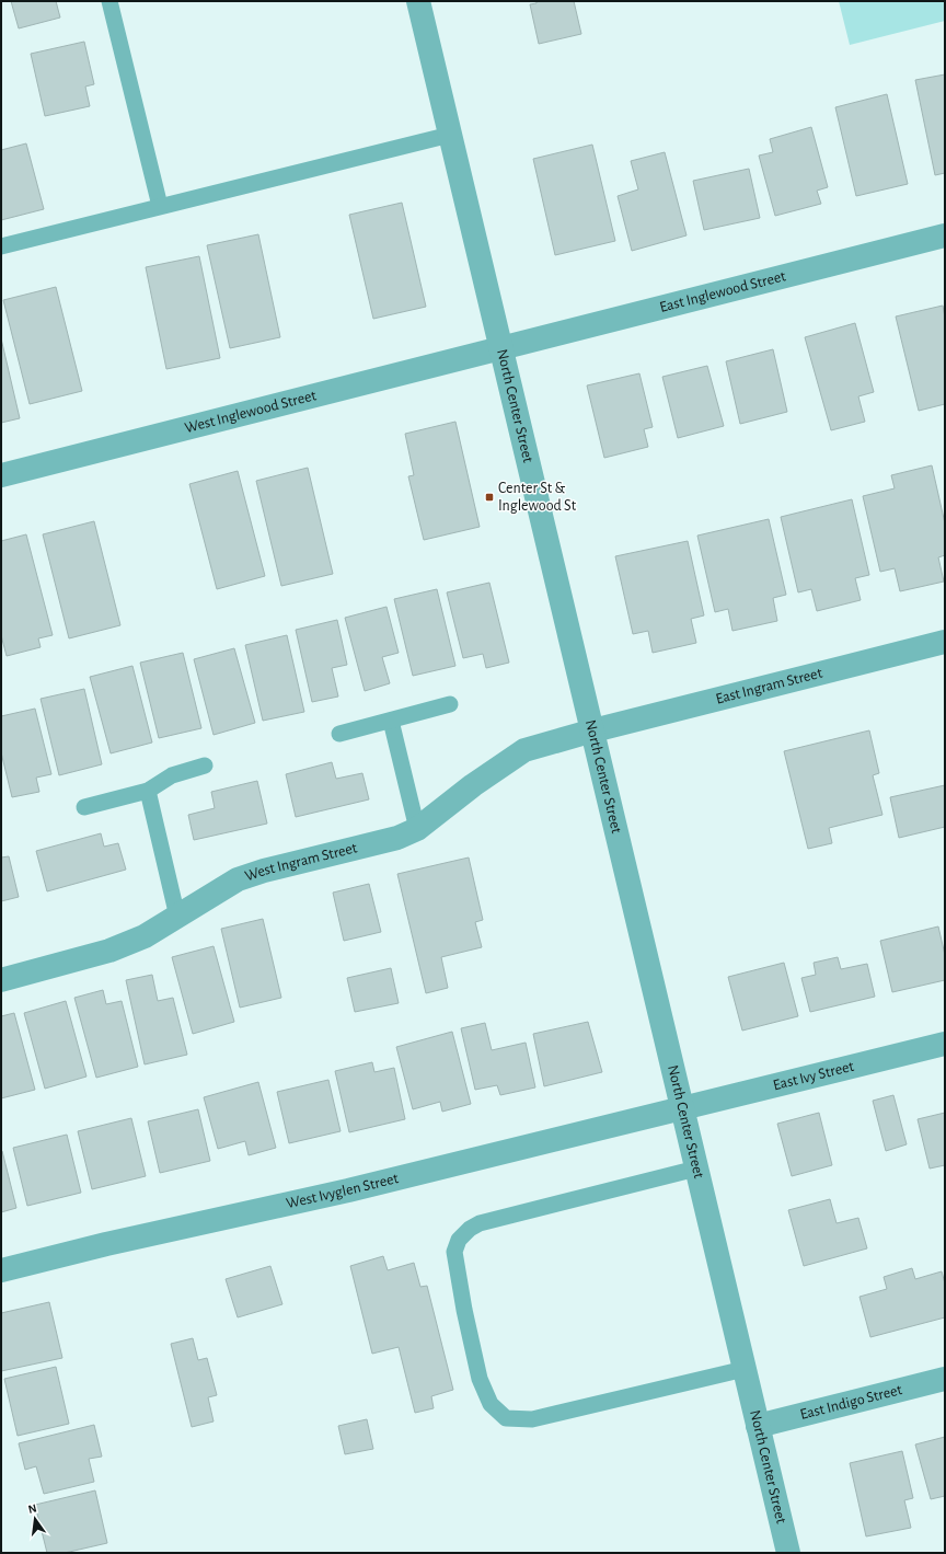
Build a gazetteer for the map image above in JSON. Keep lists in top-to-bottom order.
{
  "streets": {
    "street": [
      "East Inglewood Street",
      "North Center Street",
      "West Inglewood Street",
      "East Ingram Street",
      "West Ingram Street",
      "East Ivy Street",
      "West Ivyglen Street",
      "East Indigo Street"
    ]
  },
  "crossings": [
    ["East Inglewood Street", "North Center Street"],
    ["East Inglewood Street", "West Inglewood Street"],
    ["North Center Street", "West Inglewood Street"],
    ["North Center Street", "East Ingram Street"],
    ["North Center Street", "West Ingram Street"],
    ["North Center Street", "East Ivy Street"],
    ["North Center Street", "West Ivyglen Street"],
    ["North Center Street", "East Indigo Street"],
    ["East Ingram Street", "West Ingram Street"],
    ["East Ivy Street", "West Ivyglen Street"]
  ],
  "places": {
    "transit": ["Center St & Inglewood St"]
  },
  "north": "top"
}
